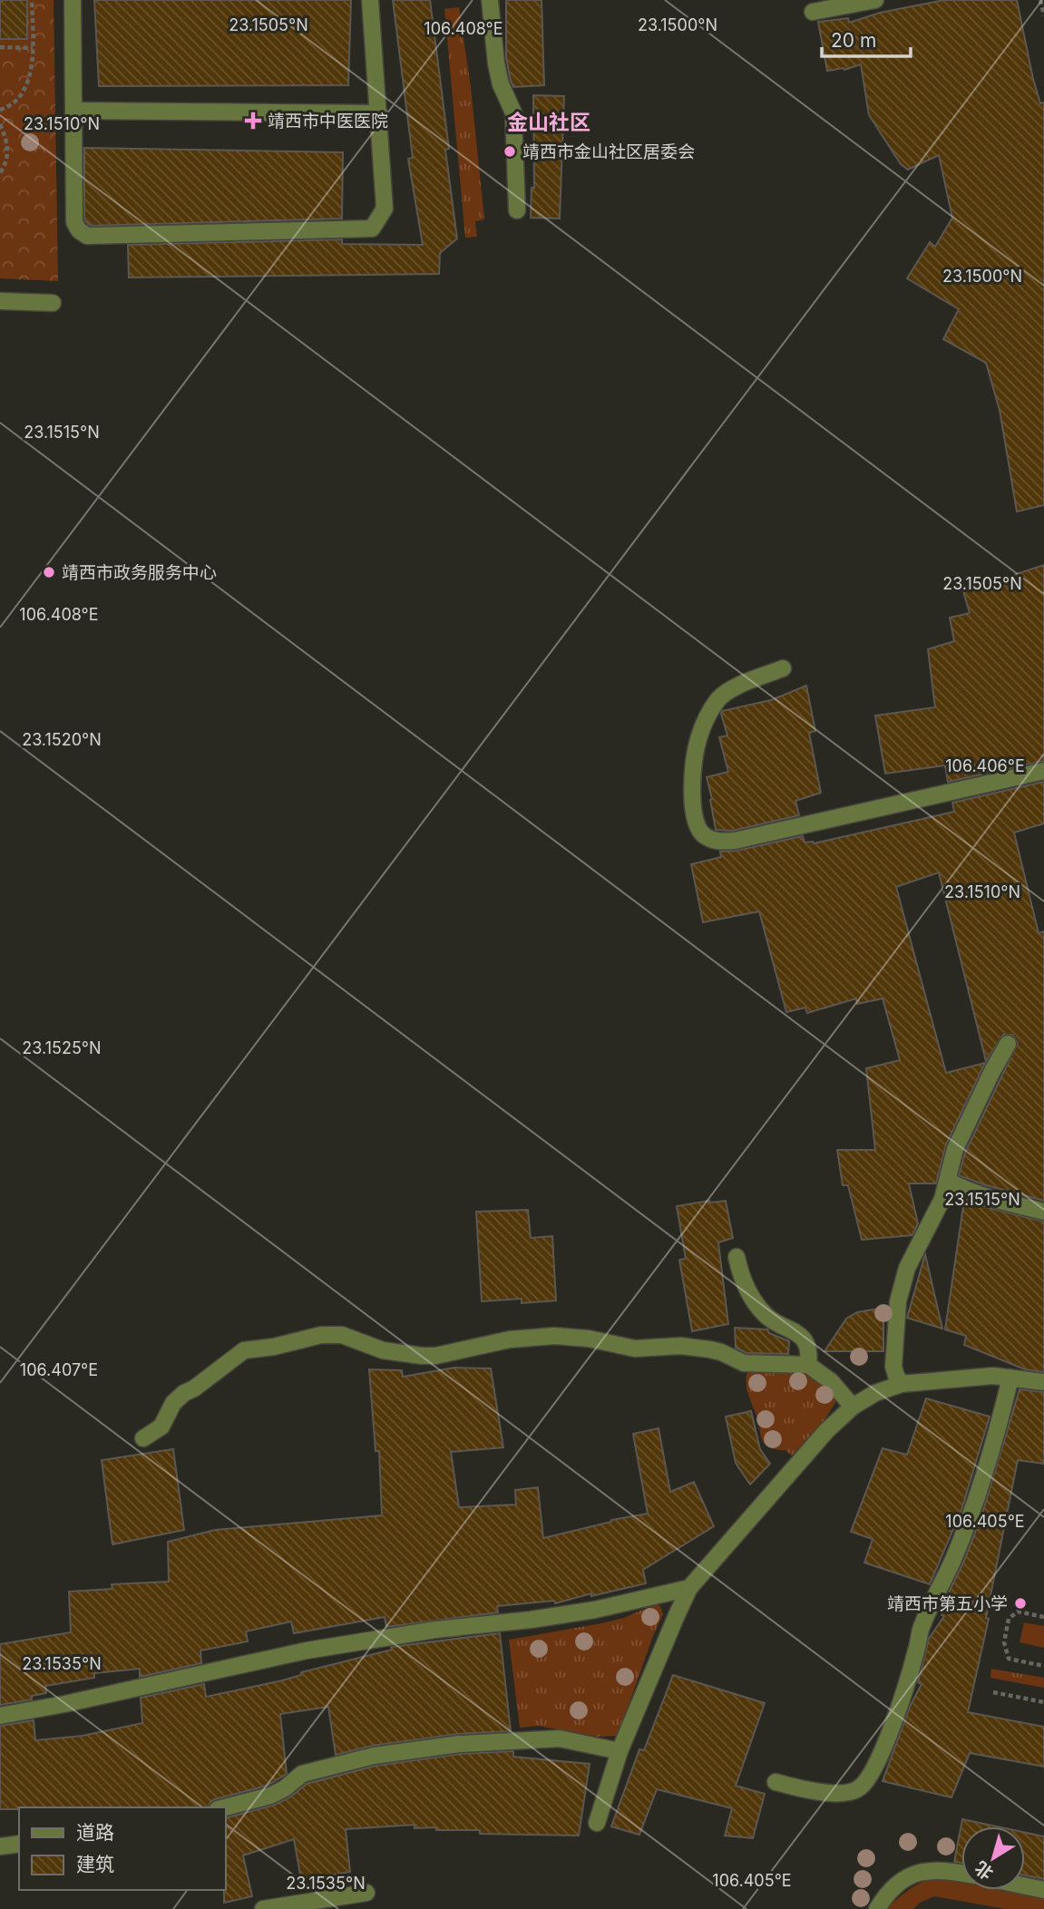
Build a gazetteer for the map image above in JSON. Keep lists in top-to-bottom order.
{
  "districts": ["金山社区"],
  "places": {
    "health": ["靖西市中医医院"],
    "other": ["靖西市金山社区居委会", "靖西市政务服务中心", "靖西市第五小学"]
  },
  "legend": ["道路", "建筑"],
  "scale_bar": "20 m",
  "north": "bottom left",
  "coordinates": [
    "23.1505°N",
    "23.1500°N",
    "106.408°E",
    "23.1510°N",
    "23.1515°N",
    "23.1520°N",
    "106.406°E",
    "23.1525°N",
    "106.407°E",
    "106.405°E",
    "23.1535°N"
  ]
}
